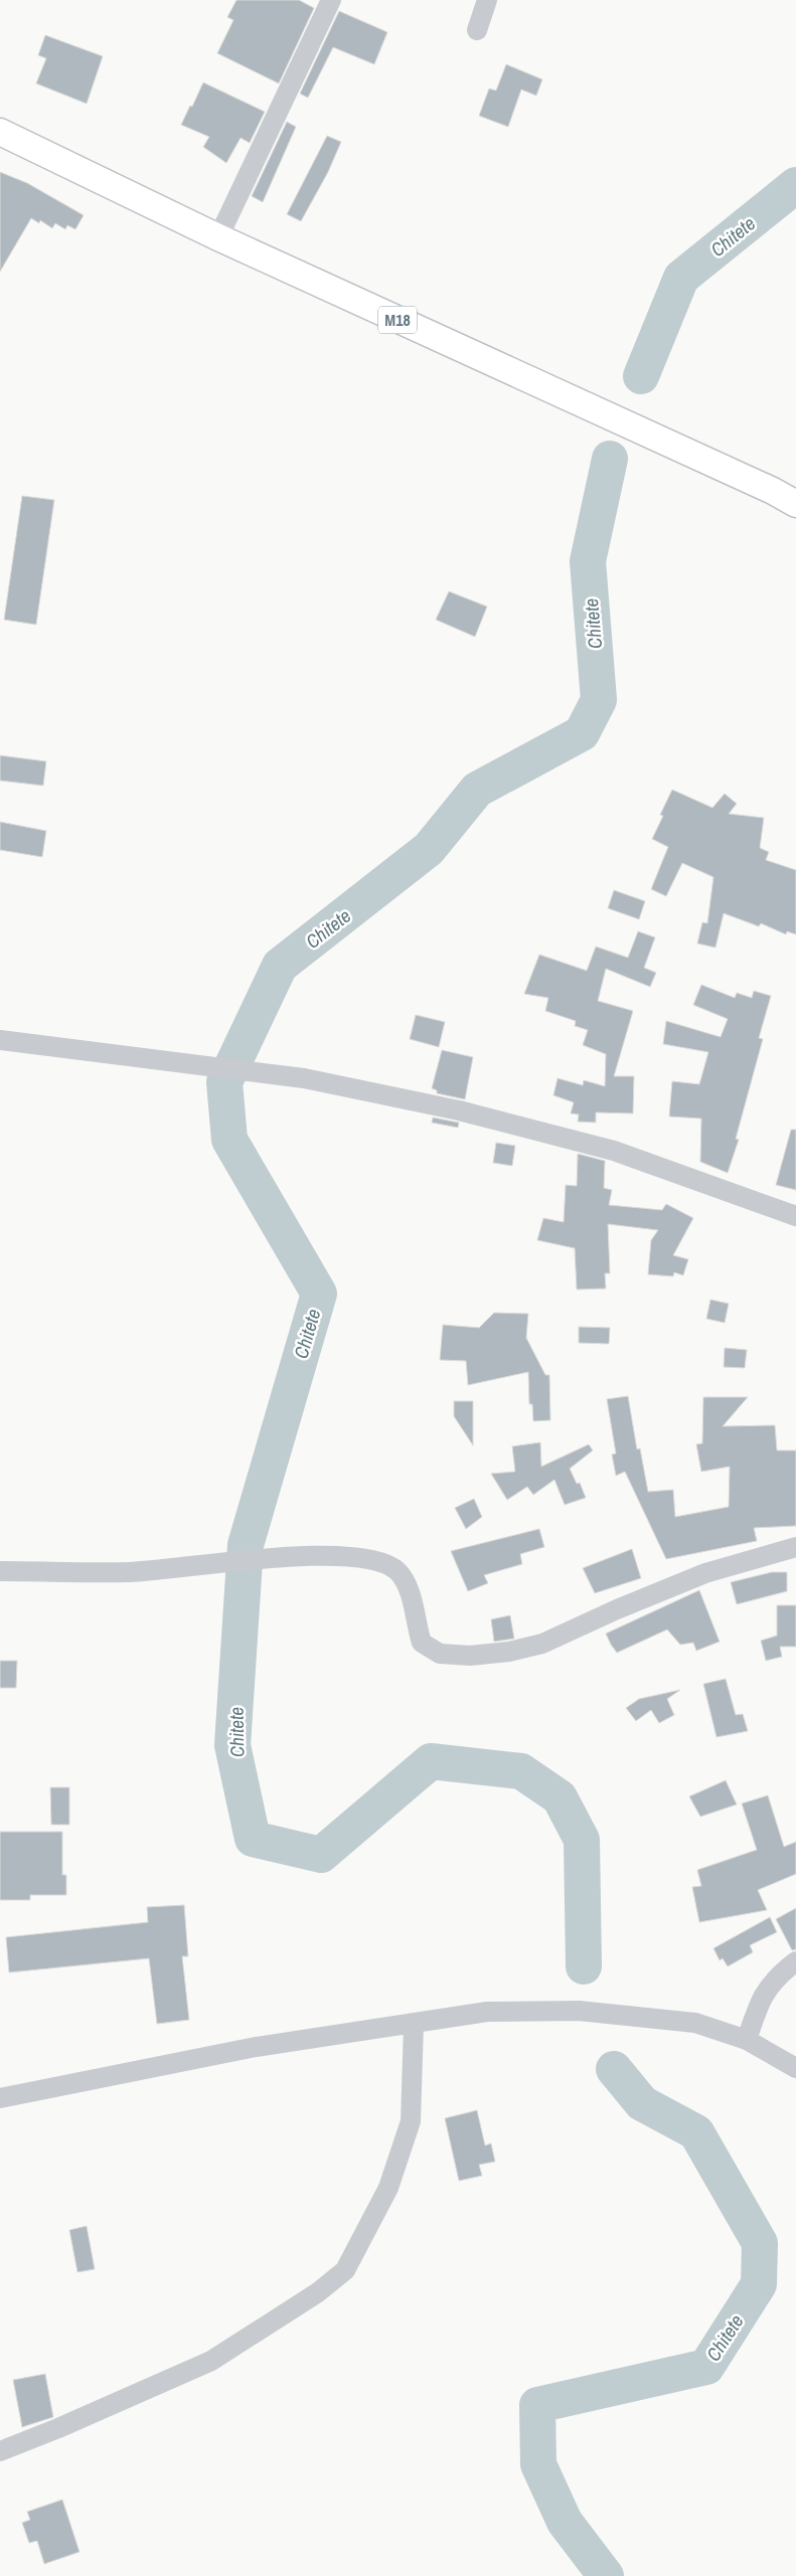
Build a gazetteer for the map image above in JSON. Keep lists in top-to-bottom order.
{
  "streets": {
    "main road": ["M18"]
  },
  "water": ["Chitete"]
}
